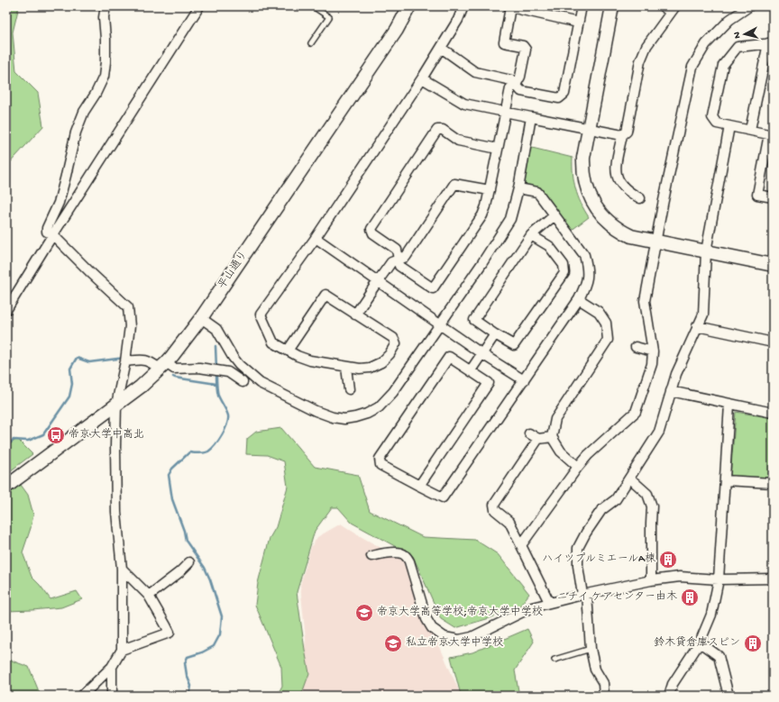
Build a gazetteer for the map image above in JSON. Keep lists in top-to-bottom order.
{
  "streets": {
    "main road": ["平山通り"]
  },
  "places": {
    "bus stop": ["帝京大学中高北"],
    "building": ["ハイツプルミエールA棟", "ニチイ ケアセンター由木", "鈴木貸倉庫スピン"],
    "school or university": ["帝京大学高等学校;帝京大学中学校", "私立帝京大学中学校"]
  },
  "north": "left"
}
